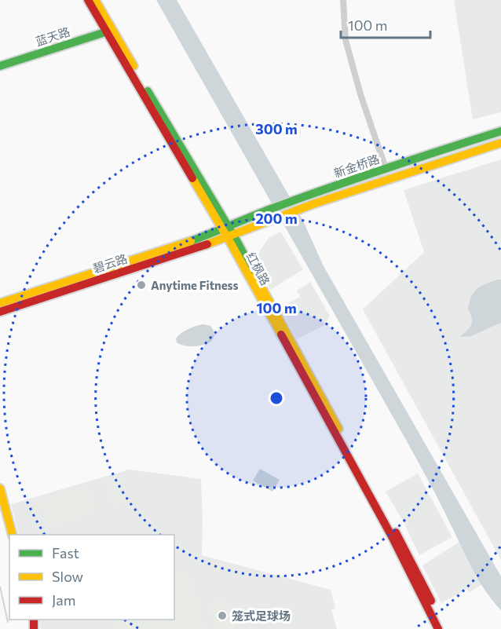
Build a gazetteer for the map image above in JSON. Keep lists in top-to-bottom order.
{
  "streets": {
    "street": [
      "蓝天路",
      "新金桥路",
      "碧云路",
      "红枫路"
    ]
  },
  "crossings": [
    ["蓝天路", "红枫路"],
    ["新金桥路", "碧云路"],
    ["新金桥路", "红枫路"],
    ["碧云路", "红枫路"]
  ],
  "places": ["Anytime Fitness", "笼式足球场"],
  "legend": ["Fast", "Slow", "Jam"],
  "scale_bar": "100 m",
  "rings": ["300 m", "200 m", "100 m"]
}
